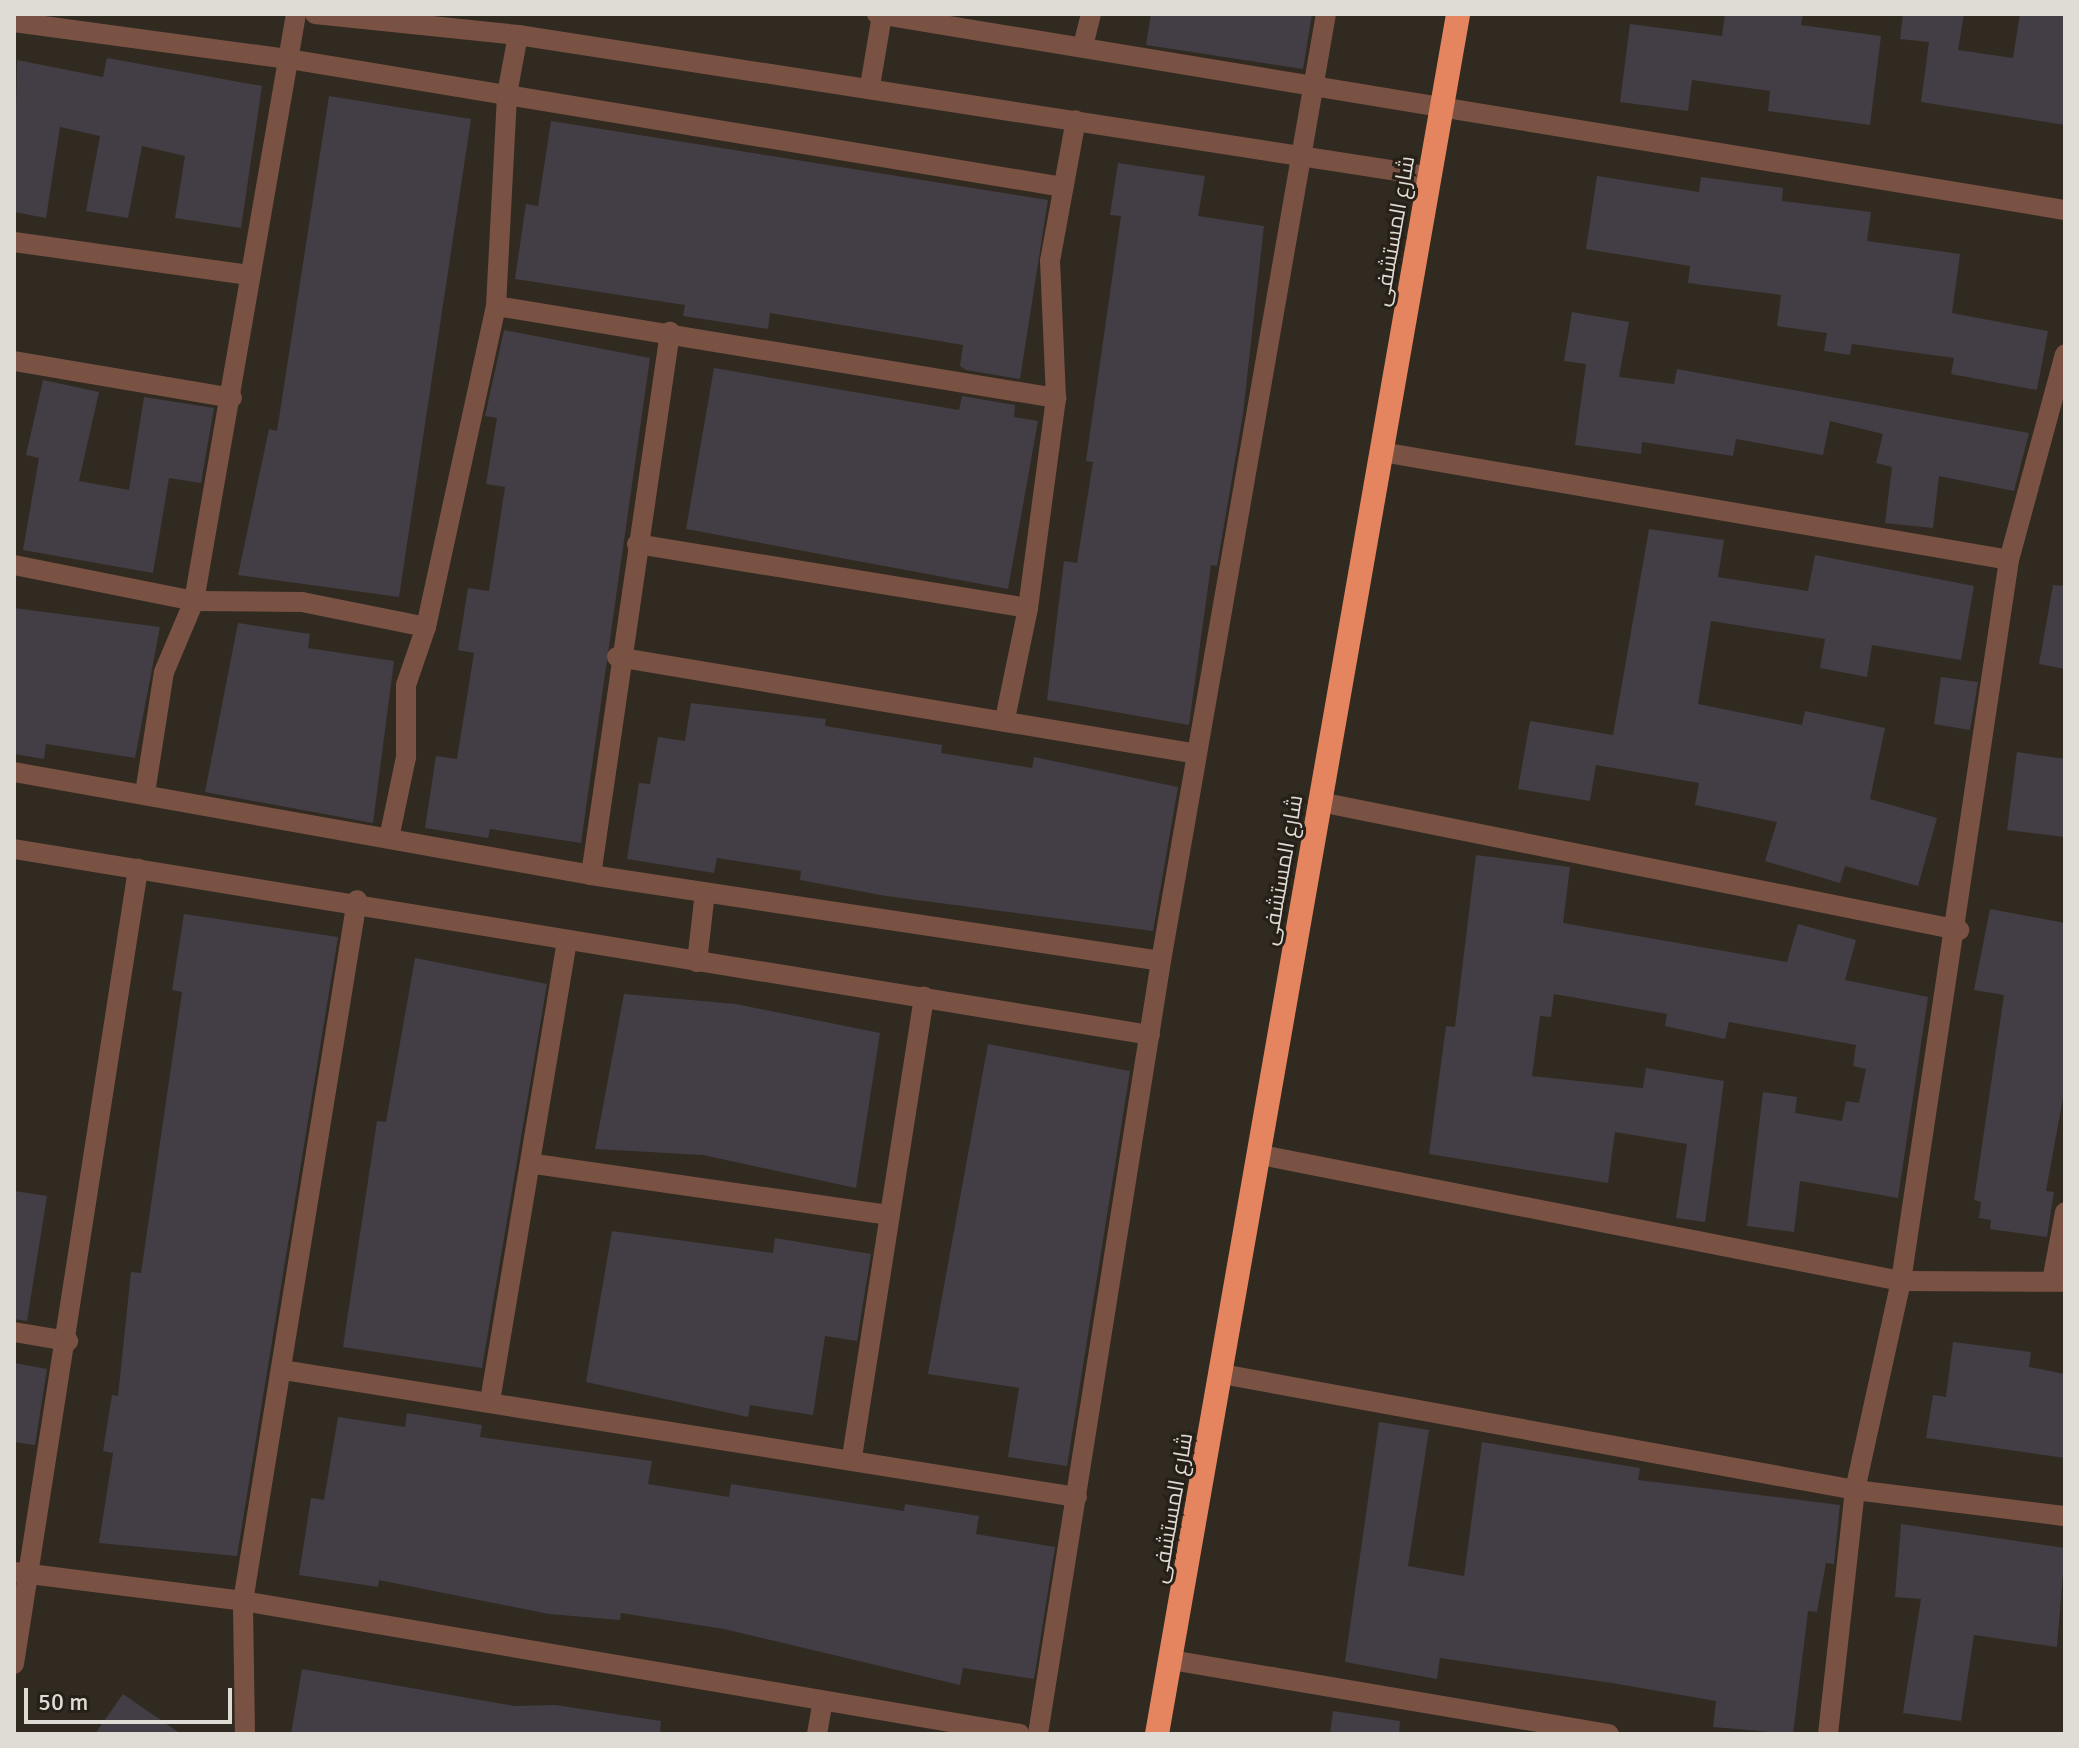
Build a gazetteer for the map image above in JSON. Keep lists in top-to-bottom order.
{
  "streets": {
    "highway": ["شارع المستشفى"]
  },
  "scale_bar": "50 m"
}
